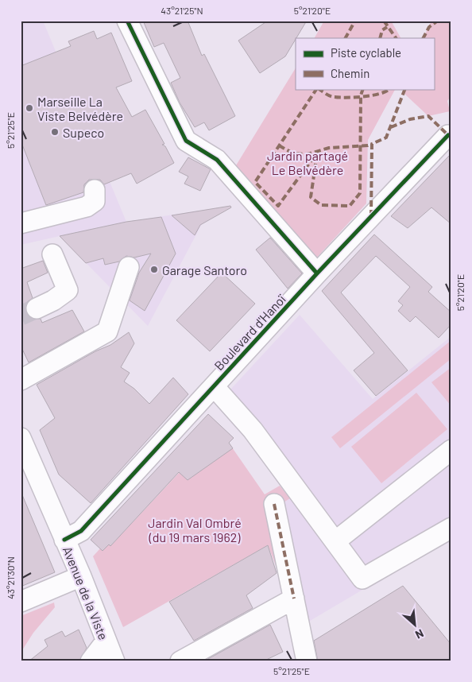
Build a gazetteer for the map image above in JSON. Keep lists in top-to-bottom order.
{
  "streets": {
    "street": ["Boulevard d'Hanoï", "Avenue de la Viste"]
  },
  "crossings": [
    ["Boulevard d'Hanoï", "Avenue de la Viste"]
  ],
  "parks": ["Jardin partagé Le Belvédère", "Jardin Val Ombré (du 19 mars 1962)"],
  "places": ["Marseille La Viste Belvédère", "Supeco", "Garage Santoro"],
  "legend": ["Piste cyclable", "Chemin"],
  "north": "bottom right",
  "coordinates": [
    "43°21'25\"N",
    "5°21'20\"E",
    "5°21'25\"E",
    "43°21'30\"N"
  ]
}
